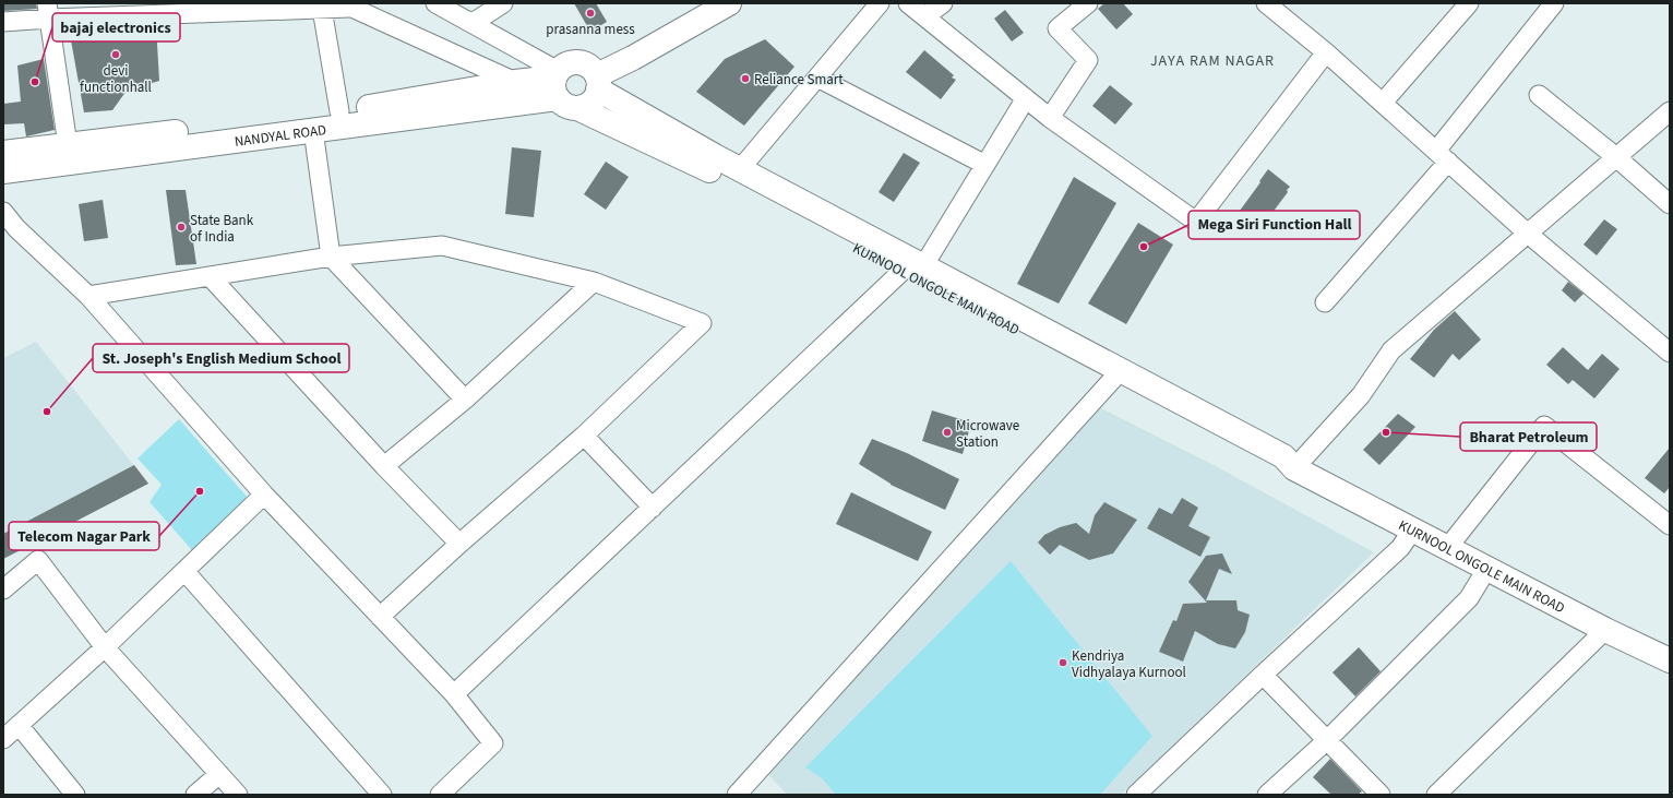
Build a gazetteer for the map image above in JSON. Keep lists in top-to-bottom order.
{
  "streets": {
    "main road": ["NANDYAL ROAD", "KURNOOL ONGOLE MAIN ROAD"]
  },
  "crossings": [
    ["NANDYAL ROAD", "KURNOOL ONGOLE MAIN ROAD"]
  ],
  "districts": ["JAYA RAM NAGAR"],
  "places": [
    "prasanna mess",
    "devi functionhall",
    "Reliance Smart",
    "bajaj electronics",
    "State Bank of India",
    "Mega Siri Function Hall",
    "St. Joseph's English Medium School",
    "Microwave Station",
    "Bharat Petroleum",
    "Telecom Nagar Park",
    "Kendriya Vidhyalaya Kurnool"
  ]
}
